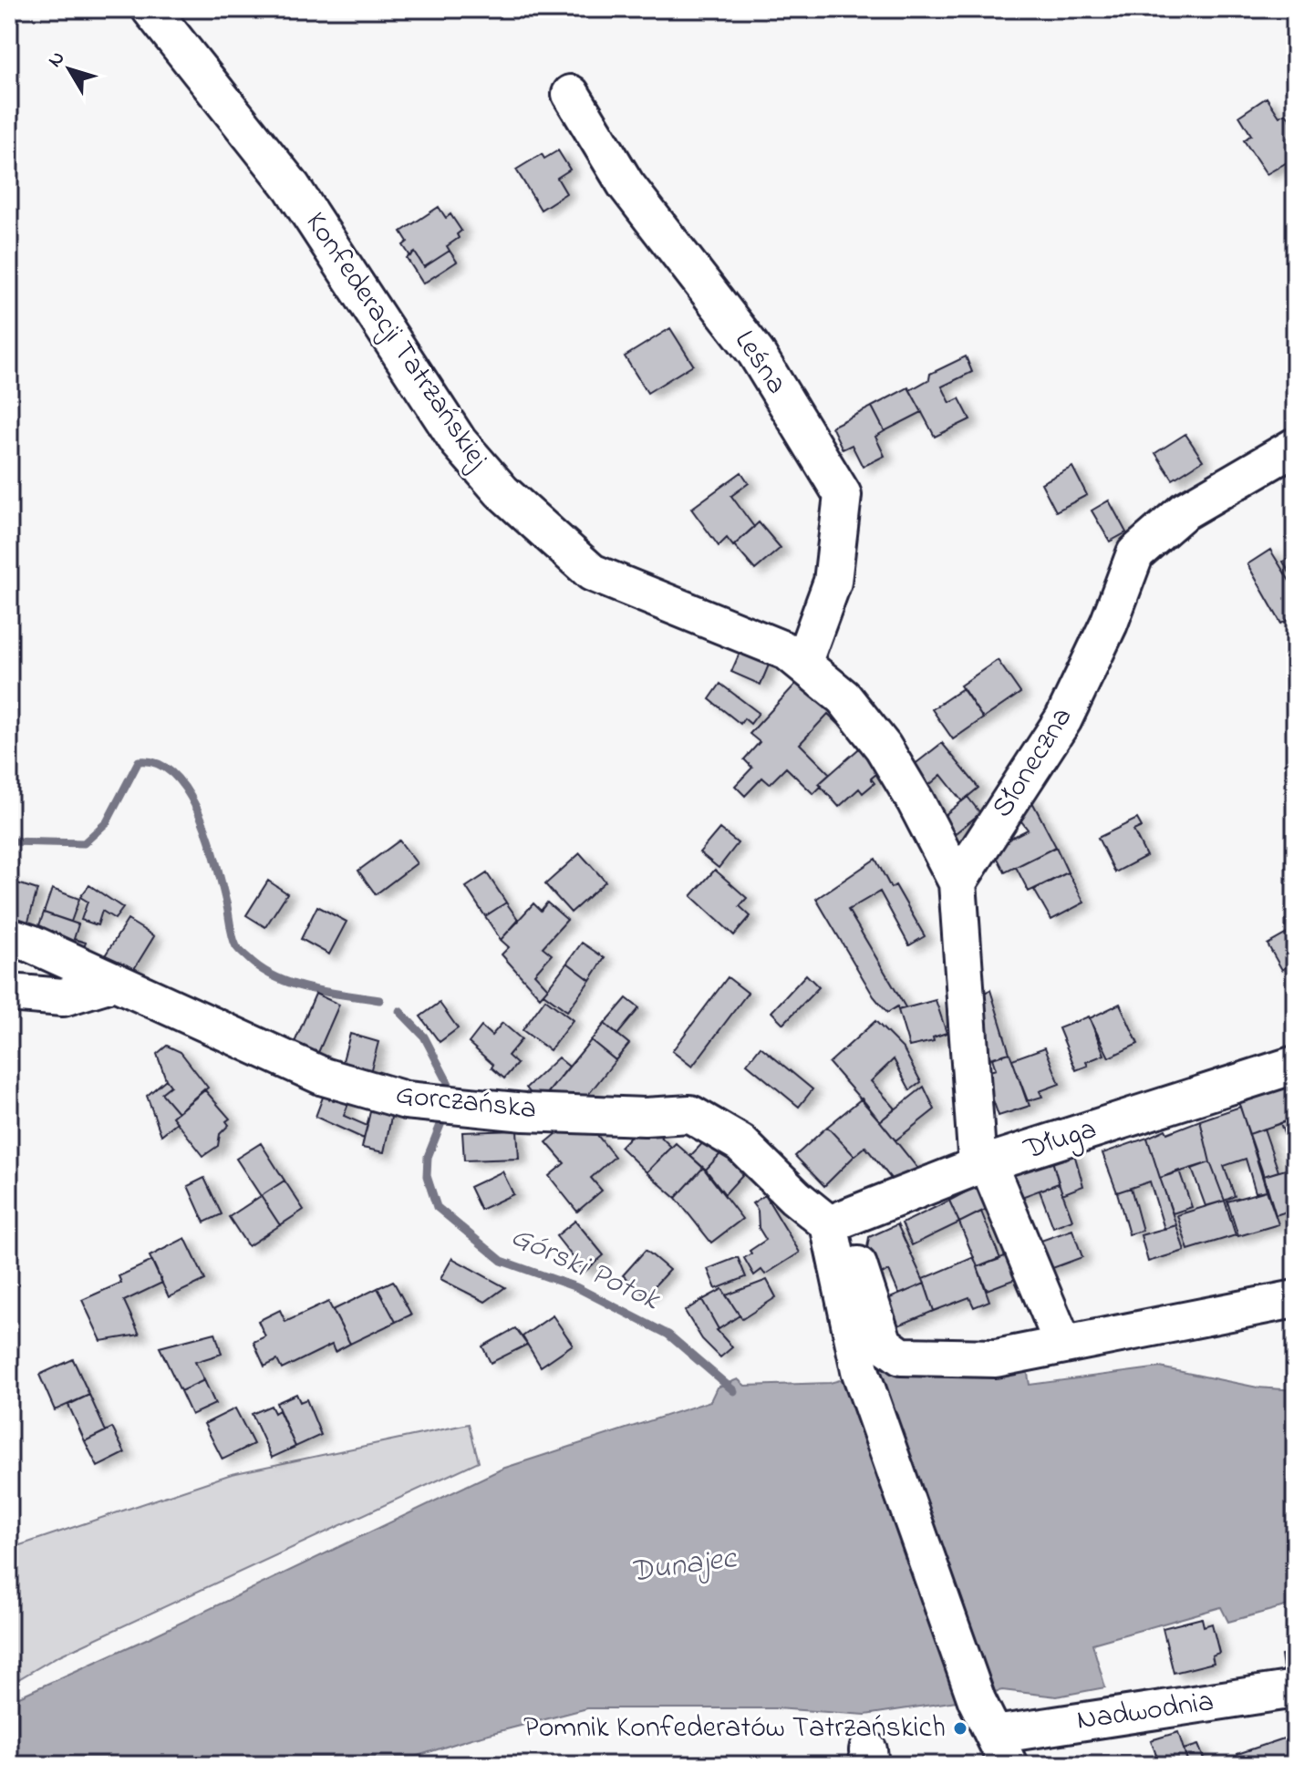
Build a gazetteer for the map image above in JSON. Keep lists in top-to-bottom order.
{
  "streets": {
    "street": [
      "Konfederacji Tatrzańskiej",
      "Leśna",
      "Słoneczna",
      "Gorczańska",
      "Długa",
      "Nadwodnia"
    ]
  },
  "crossings": [
    ["Konfederacji Tatrzańskiej", "Leśna"],
    ["Konfederacji Tatrzańskiej", "Słoneczna"],
    ["Gorczańska", "Długa"]
  ],
  "water": ["Górski Potok", "Dunajec"],
  "places": ["Pomnik Konfederatów Tatrzańskich"],
  "north": "top left"
}
